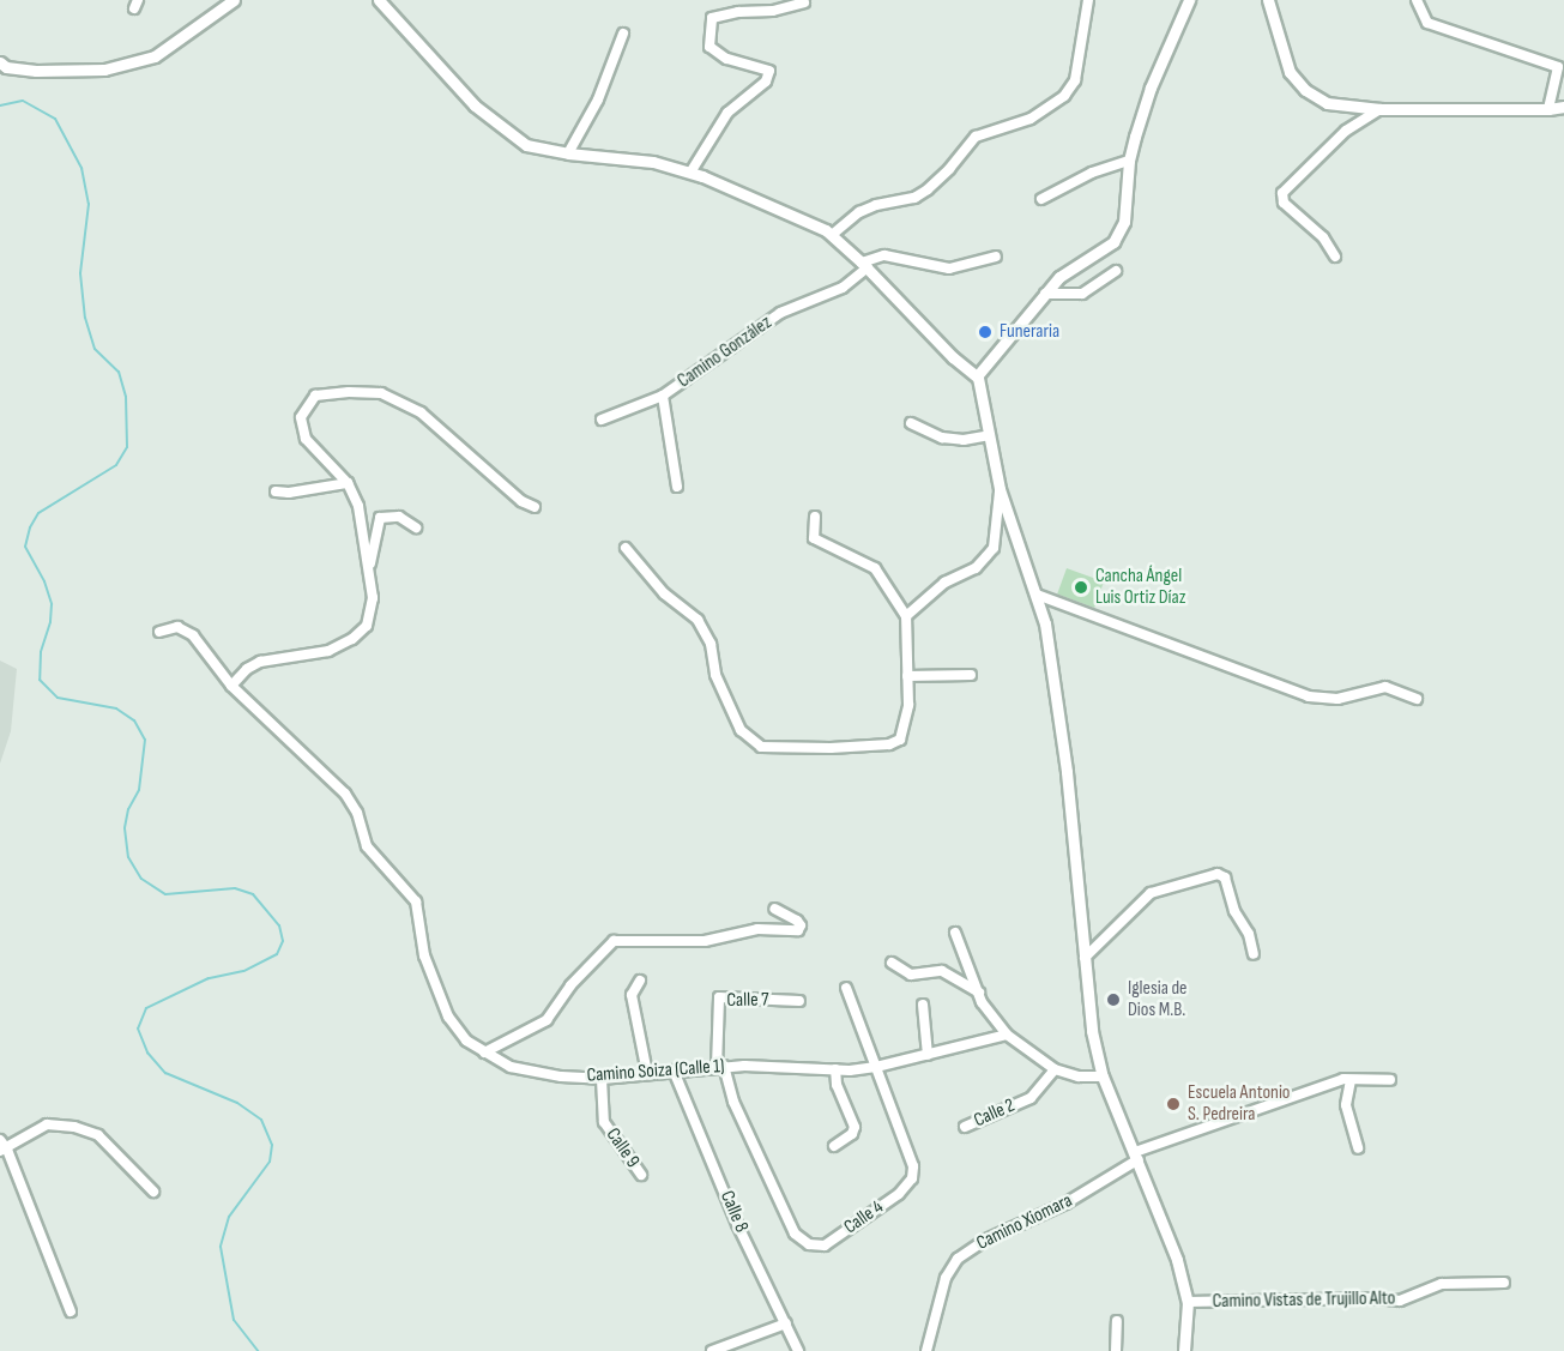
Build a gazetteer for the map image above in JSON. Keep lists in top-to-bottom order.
{
  "streets": {
    "street": [
      "Camino González",
      "Calle 7",
      "Camino Soiza (Calle 1)",
      "Calle 2",
      "Calle 9",
      "Calle 8",
      "Calle 4",
      "Camino Xiomara",
      "Camino Vistas de Trujillo Alto"
    ]
  },
  "crossings": [
    ["Calle 7", "Camino Soiza (Calle 1)"],
    ["Calle 7", "Calle 4"],
    ["Camino Soiza (Calle 1)", "Calle 9"],
    ["Camino Soiza (Calle 1)", "Calle 8"],
    ["Camino Soiza (Calle 1)", "Calle 4"]
  ],
  "places": [
    "Funeraria",
    "Cancha Ángel Luis Ortiz Díaz",
    "Iglesia de Dios M.B.",
    "Escuela Antonio S. Pedreira"
  ]
}
